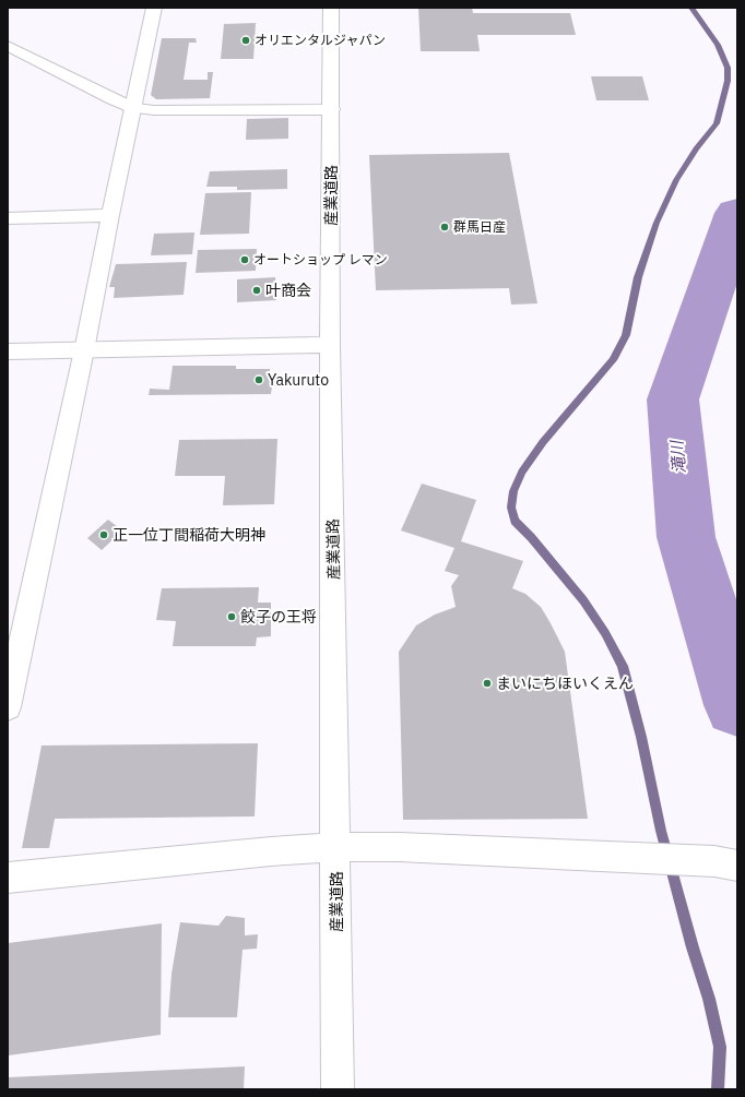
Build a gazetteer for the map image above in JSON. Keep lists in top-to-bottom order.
{
  "streets": {
    "street": ["産業道路"]
  },
  "water": ["滝川"],
  "places": [
    "オリエンタルジャパン",
    "群馬日産",
    "オートショップ レマン",
    "叶商会",
    "Yakuruto",
    "正一位丁間稲荷大明神",
    "餃子の王将",
    "まいにちほいくえん"
  ]
}
